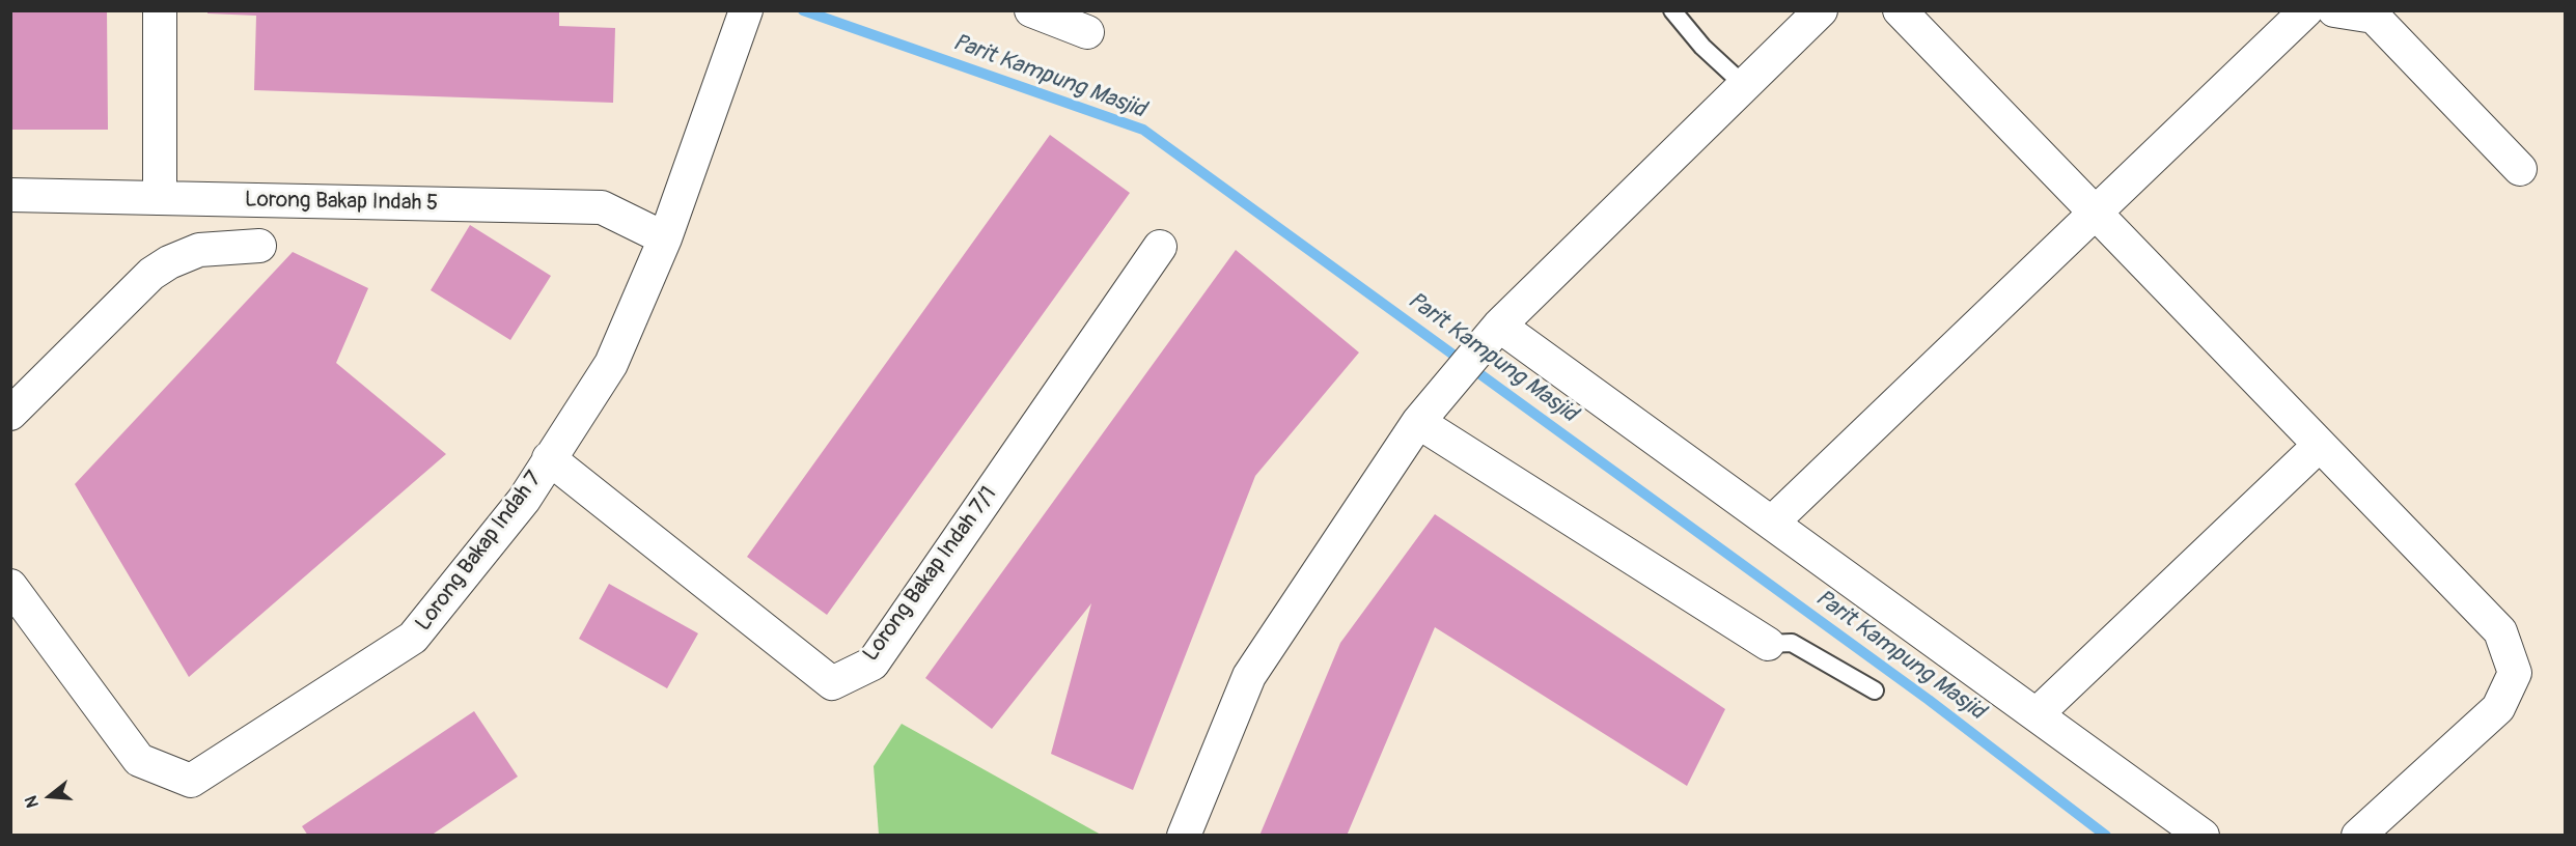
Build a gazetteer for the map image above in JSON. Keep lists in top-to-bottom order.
{
  "streets": {
    "street": ["Lorong Bakap Indah 5", "Lorong Bakap Indah 7", "Lorong Bakap Indah 7/1"]
  },
  "crossings": [
    ["Lorong Bakap Indah 5", "Lorong Bakap Indah 7"],
    ["Lorong Bakap Indah 7", "Lorong Bakap Indah 7/1"]
  ],
  "water": ["Parit Kampung Masjid"],
  "north": "left"
}
